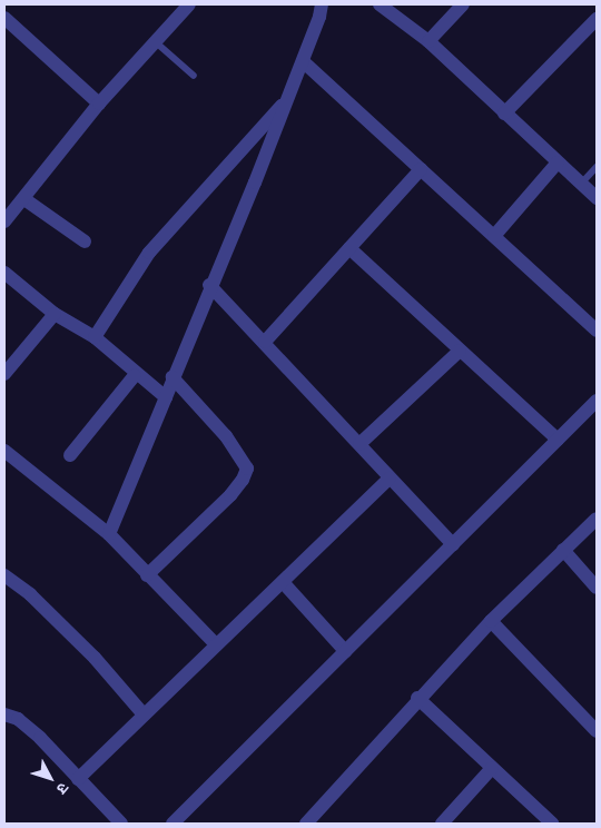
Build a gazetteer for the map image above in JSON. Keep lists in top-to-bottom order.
{
  "north": "bottom right"
}
